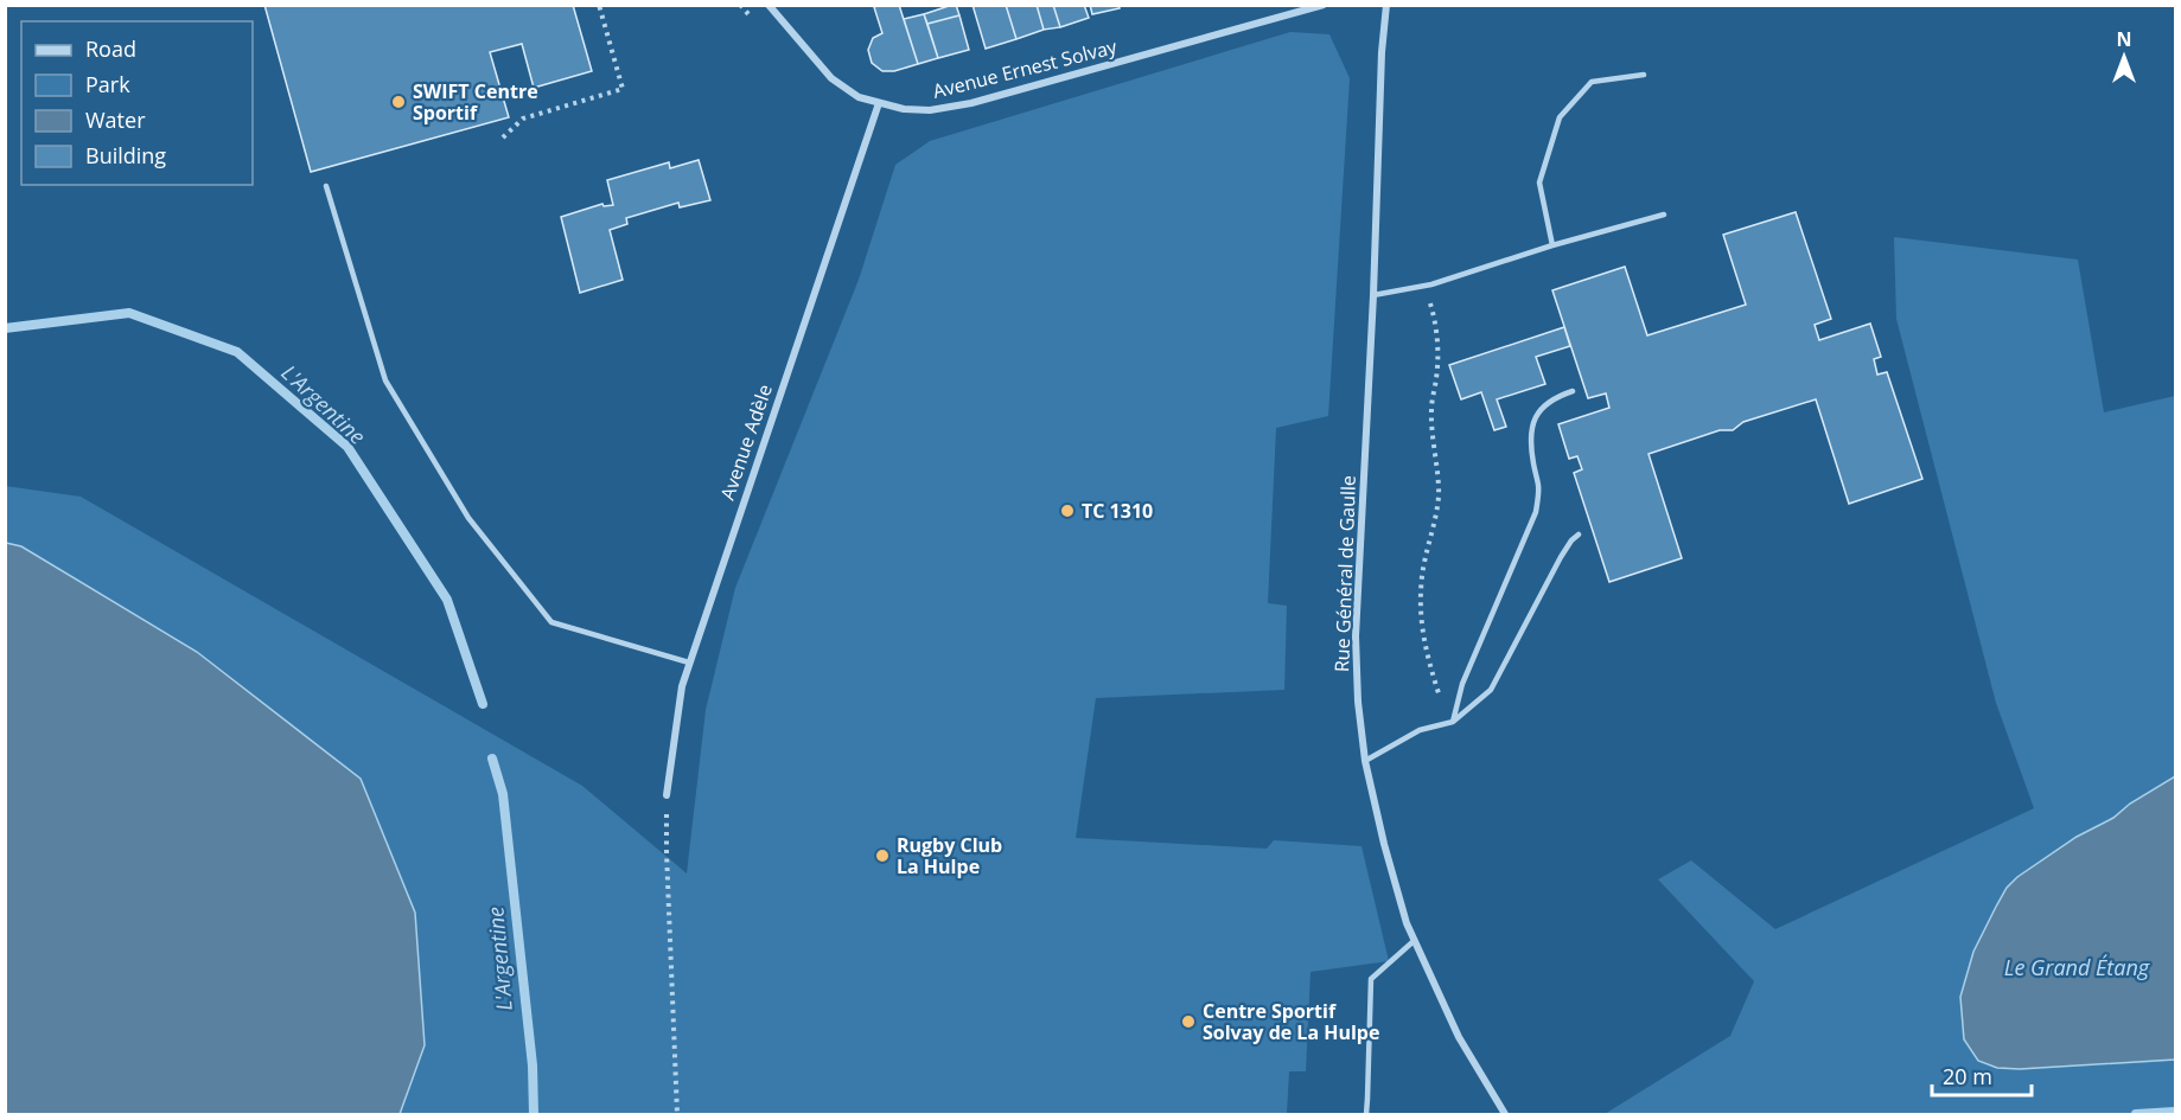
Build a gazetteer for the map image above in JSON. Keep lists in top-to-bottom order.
{
  "streets": {
    "street": ["Avenue Ernest Solvay", "Avenue Adèle", "Rue Général de Gaulle"]
  },
  "crossings": [
    ["Avenue Ernest Solvay", "Avenue Adèle"]
  ],
  "water": ["L'Argentine", "Le Grand Étang"],
  "places": [
    "SWIFT Centre Sportif",
    "TC 1310",
    "Rugby Club La Hulpe",
    "Centre Sportif Solvay de La Hulpe"
  ],
  "legend": [
    "Road",
    "Park",
    "Water",
    "Building"
  ],
  "scale_bar": "20 m",
  "north": "top"
}
